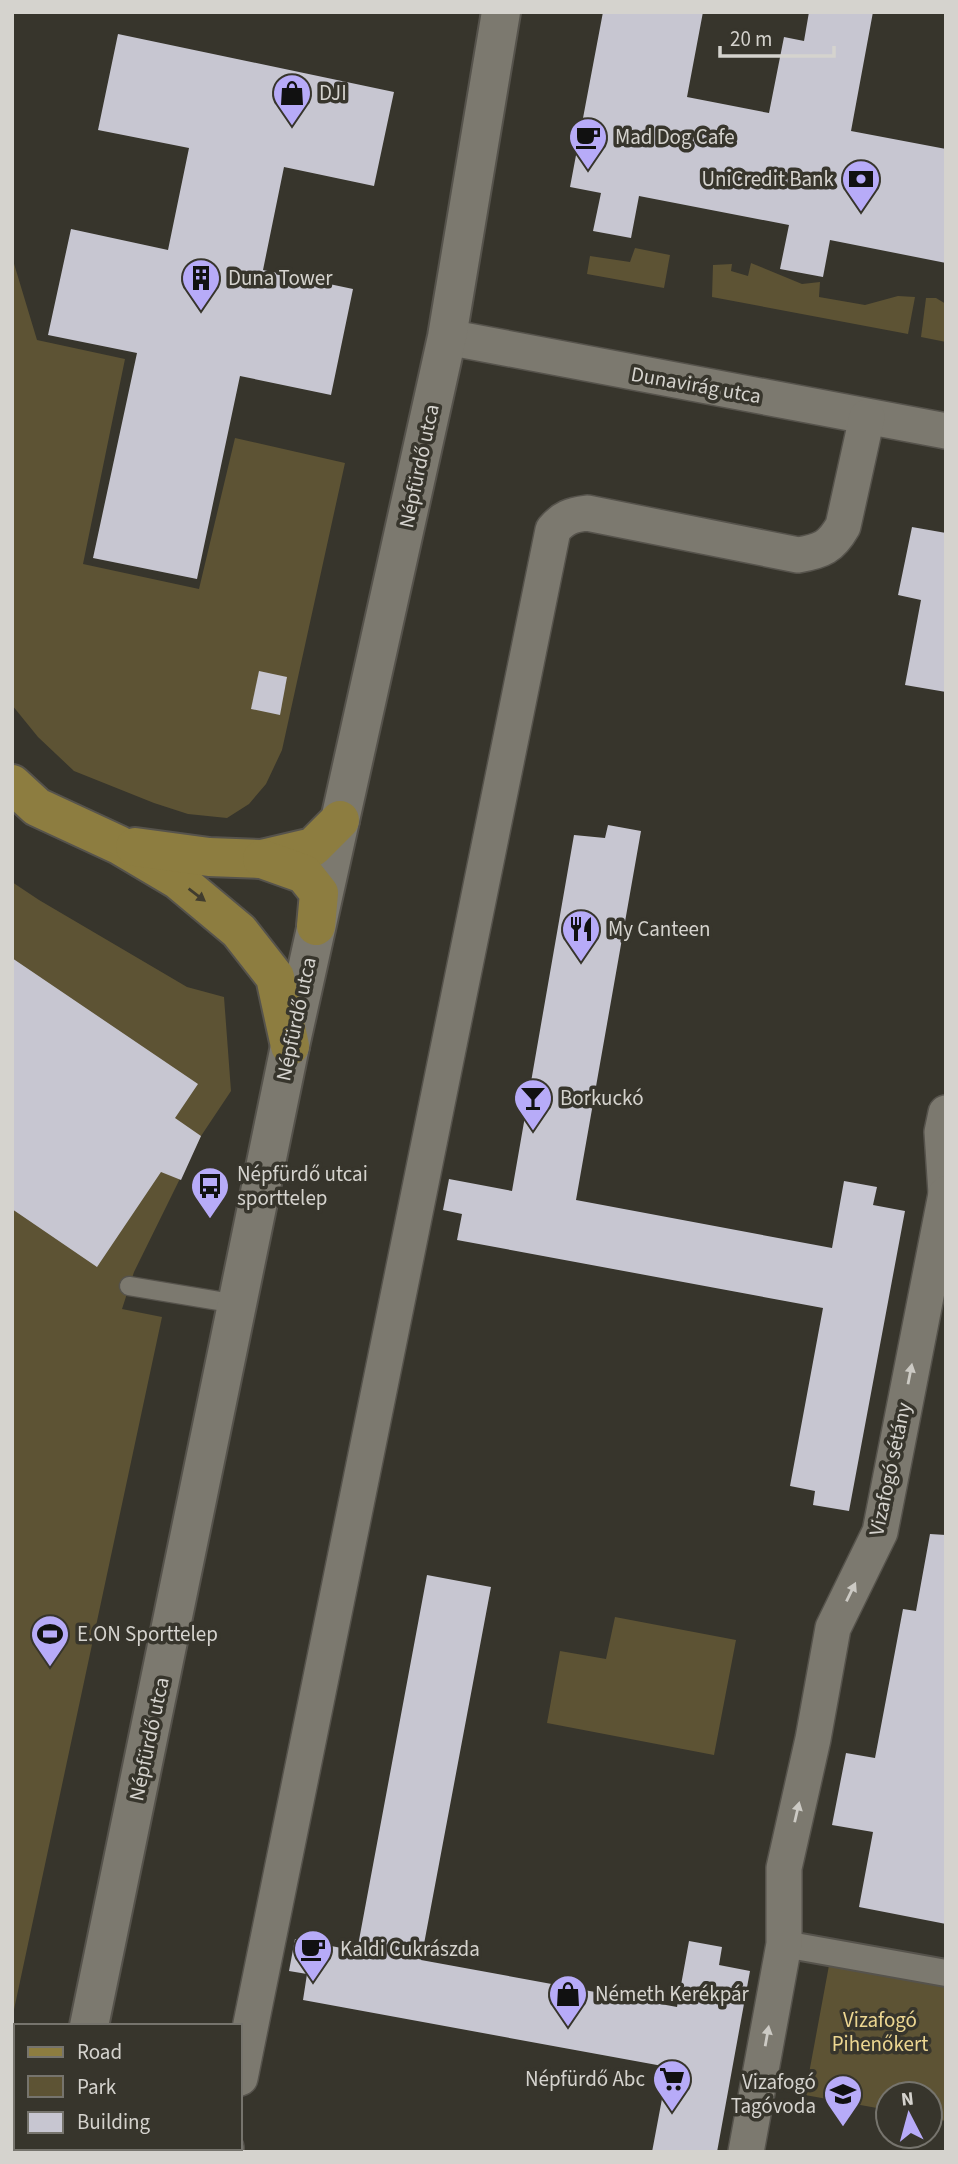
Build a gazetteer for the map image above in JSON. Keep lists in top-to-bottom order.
{
  "streets": {
    "street": ["Dunavirág utca", "Népfürdő utca", "Vizafogó sétány"]
  },
  "crossings": [
    ["Dunavirág utca", "Népfürdő utca"]
  ],
  "one_way": ["Vizafogó sétány"],
  "parks": ["Vizafogó Pihenőkert"],
  "places": {
    "shop": ["DJI", "Németh Kerékpár"],
    "cafe": ["Mad Dog Cafe", "Kaldi Cukrászda"],
    "bank": ["UniCredit Bank"],
    "building": ["Duna Tower"],
    "restaurant": ["My Canteen"],
    "bar": ["Borkuckó"],
    "bus stop": ["Népfürdő utcai sporttelep"],
    "sports": ["E.ON Sporttelep"],
    "supermarket": ["Népfürdő Abc"],
    "school or university": ["Vizafogó Tagóvoda"]
  },
  "legend": ["Road", "Park", "Building"],
  "scale_bar": "20 m",
  "north": "top"
}
